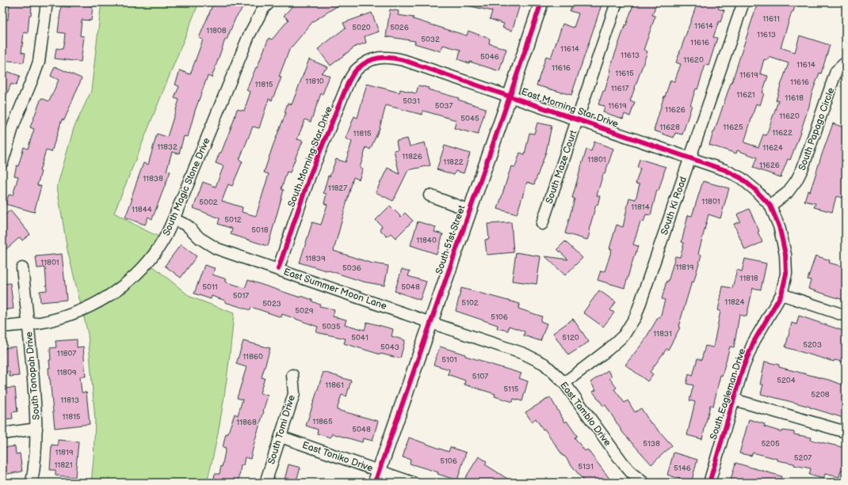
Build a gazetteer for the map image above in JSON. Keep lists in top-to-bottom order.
{
  "streets": {
    "street": [
      "East Morning Star Drive",
      "South Papago Circle",
      "South Morning Star Drive",
      "South Maze Court",
      "South Magic Stone Drive",
      "South Ki Road",
      "South 51st Street",
      "East Summer Moon Lane",
      "South Tonopah Drive",
      "South Eagleman Drive",
      "East Tamblo Drive",
      "South Tomi Drive",
      "East Toniko Drive"
    ]
  },
  "crossings": [
    ["East Morning Star Drive", "South Morning Star Drive"],
    ["East Morning Star Drive", "South Maze Court"],
    ["East Morning Star Drive", "South Ki Road"],
    ["East Morning Star Drive", "South 51st Street"],
    ["East Morning Star Drive", "South Eagleman Drive"],
    ["South Papago Circle", "South Eagleman Drive"],
    ["South Morning Star Drive", "East Summer Moon Lane"],
    ["South Magic Stone Drive", "East Summer Moon Lane"],
    ["South Magic Stone Drive", "South Tonopah Drive"],
    ["South Ki Road", "South Eagleman Drive"],
    ["South Ki Road", "East Tamblo Drive"],
    ["South 51st Street", "East Summer Moon Lane"],
    ["South 51st Street", "East Tamblo Drive"],
    ["South 51st Street", "East Toniko Drive"],
    ["East Summer Moon Lane", "East Tamblo Drive"],
    ["South Tomi Drive", "East Toniko Drive"]
  ],
  "house_numbers": [
    "11611",
    "11614",
    "5020",
    "5026",
    "11808",
    "11613",
    "5032",
    "11616",
    "11614",
    "11613",
    "5046",
    "11620",
    "11614",
    "11616",
    "11615",
    "11619",
    "11810",
    "11616",
    "11815",
    "11617",
    "11621",
    "11618",
    "5031",
    "5037",
    "11619",
    "11626",
    "11620",
    "5045",
    "11628",
    "11625",
    "11622",
    "11815",
    "11832",
    "11624",
    "11826",
    "11801",
    "11822",
    "11626",
    "11838",
    "11827",
    "11801",
    "5002",
    "11814",
    "11844",
    "5012",
    "5018",
    "11840",
    "11839",
    "11801",
    "11819",
    "5036",
    "11818",
    "5011",
    "5048",
    "5017",
    "11824",
    "5102",
    "5023",
    "5029",
    "5106",
    "5035",
    "11831",
    "5041",
    "5120",
    "5203",
    "5043",
    "11807",
    "11860",
    "5101",
    "11809",
    "5107",
    "5204",
    "11861",
    "5115",
    "5208",
    "11813",
    "11815",
    "11865",
    "11868",
    "5048",
    "5138",
    "5205",
    "11819",
    "5207",
    "5106",
    "11821",
    "5131",
    "5146"
  ]
}
